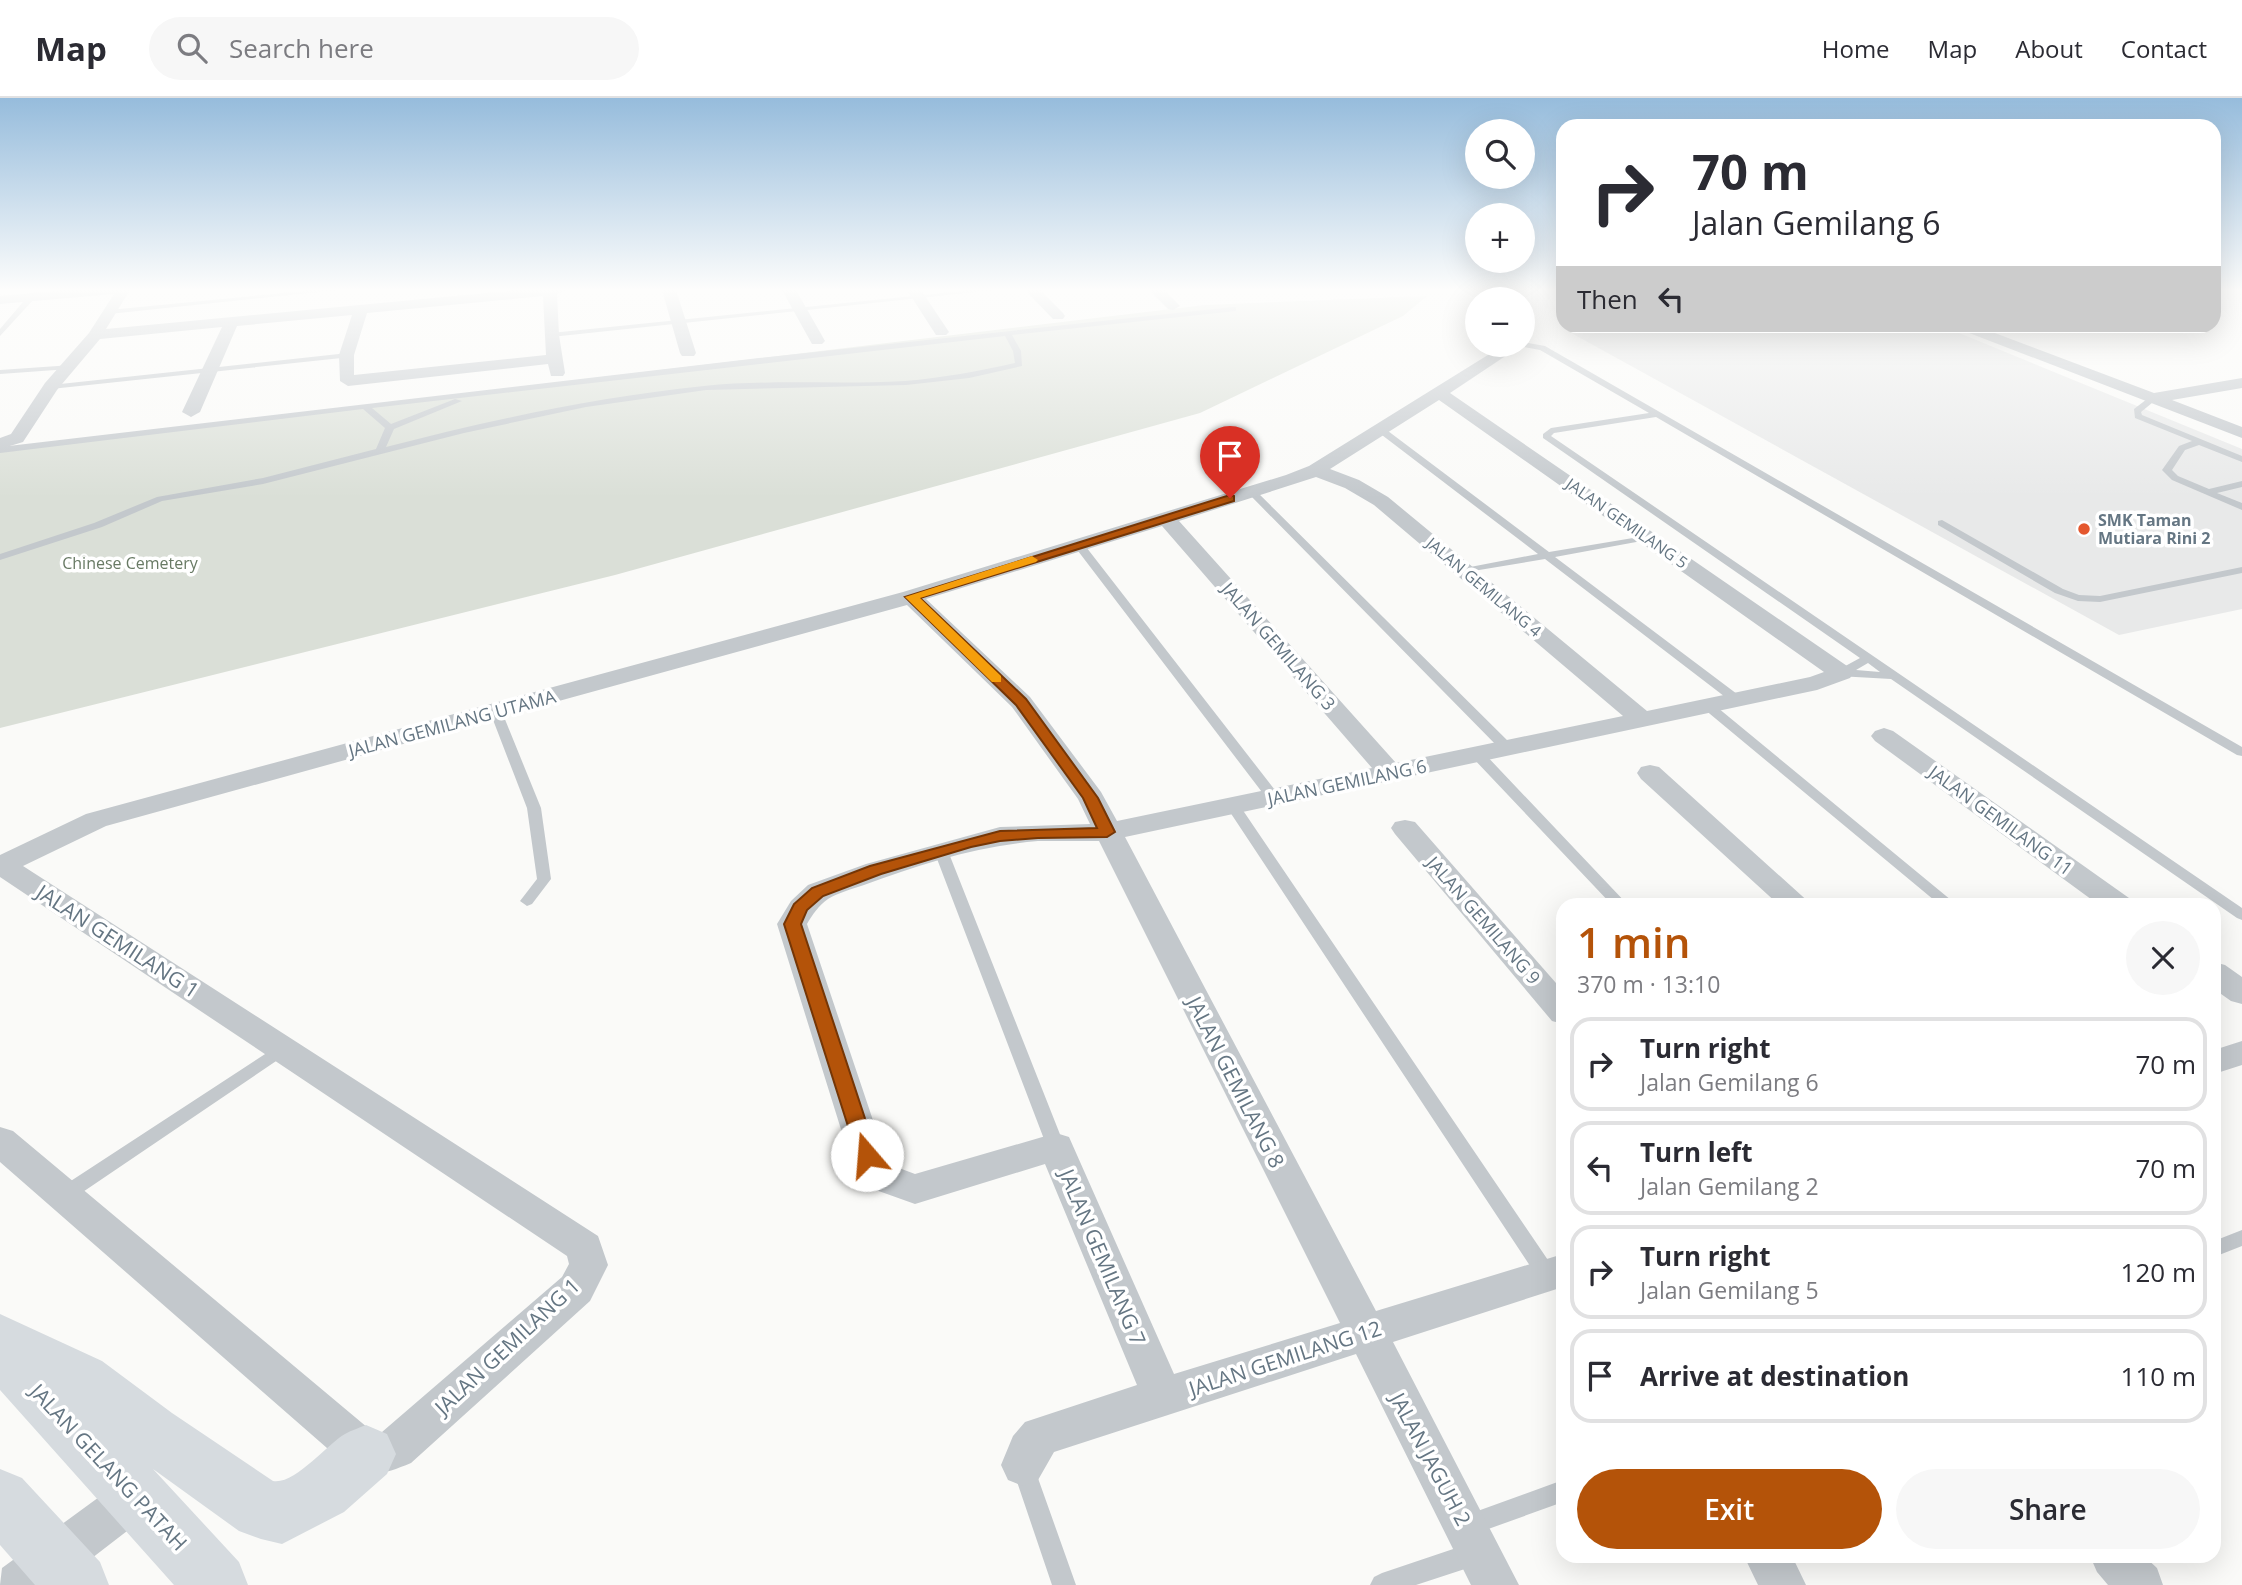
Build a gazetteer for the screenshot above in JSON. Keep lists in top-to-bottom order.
{
  "streets": {
    "main road": ["JALAN GELANG PATAH"],
    "street": [
      "JALAN GEMILANG 5",
      "JALAN GEMILANG 4",
      "JALAN GEMILANG 3",
      "JALAN GEMILANG UTAMA",
      "JALAN GEMILANG 6",
      "JALAN GEMILANG 11",
      "JALAN GEMILANG 9",
      "JALAN GEMILANG 1",
      "JALAN GEMILANG 8",
      "JALAN GEMILANG 7",
      "JALAN GEMILANG 12",
      "JALAN JAGUH 2"
    ]
  },
  "crossings": [
    ["JALAN GEMILANG 5", "JALAN GEMILANG 6"],
    ["JALAN GEMILANG 4", "JALAN GEMILANG 6"],
    ["JALAN GEMILANG 3", "JALAN GEMILANG 6"],
    ["JALAN GEMILANG UTAMA", "JALAN GEMILANG 1"],
    ["JALAN GEMILANG UTAMA", "JALAN GEMILANG 8"],
    ["JALAN GEMILANG 6", "JALAN GEMILANG 8"],
    ["JALAN GEMILANG 6", "JALAN GEMILANG 7"],
    ["JALAN GEMILANG 8", "JALAN GEMILANG 12"],
    ["JALAN GEMILANG 8", "JALAN JAGUH 2"],
    ["JALAN GEMILANG 7", "JALAN GEMILANG 12"],
    ["JALAN GEMILANG 12", "JALAN JAGUH 2"]
  ],
  "parks": ["Chinese Cemetery"],
  "places": ["SMK Taman Mutiara Rini 2"],
  "page": {
    "header": "Map",
    "search": "Search here",
    "nav": [
      "Home",
      "Map",
      "About",
      "Contact"
    ],
    "map_buttons": ["+", "−"],
    "turn": ["70 m", "Jalan Gemilang 6"],
    "then": "Then",
    "heading": ["1 min", "370 m · 13:10"],
    "list": [
      {
        "name": "Turn right",
        "note": "Jalan Gemilang 6",
        "value": "70 m"
      },
      {
        "name": "Turn left",
        "note": "Jalan Gemilang 2",
        "value": "70 m"
      },
      {
        "name": "Turn right",
        "note": "Jalan Gemilang 5",
        "value": "120 m"
      },
      {
        "name": "Arrive at destination",
        "value": "110 m"
      }
    ],
    "buttons": ["Exit", "Share"]
  }
}
